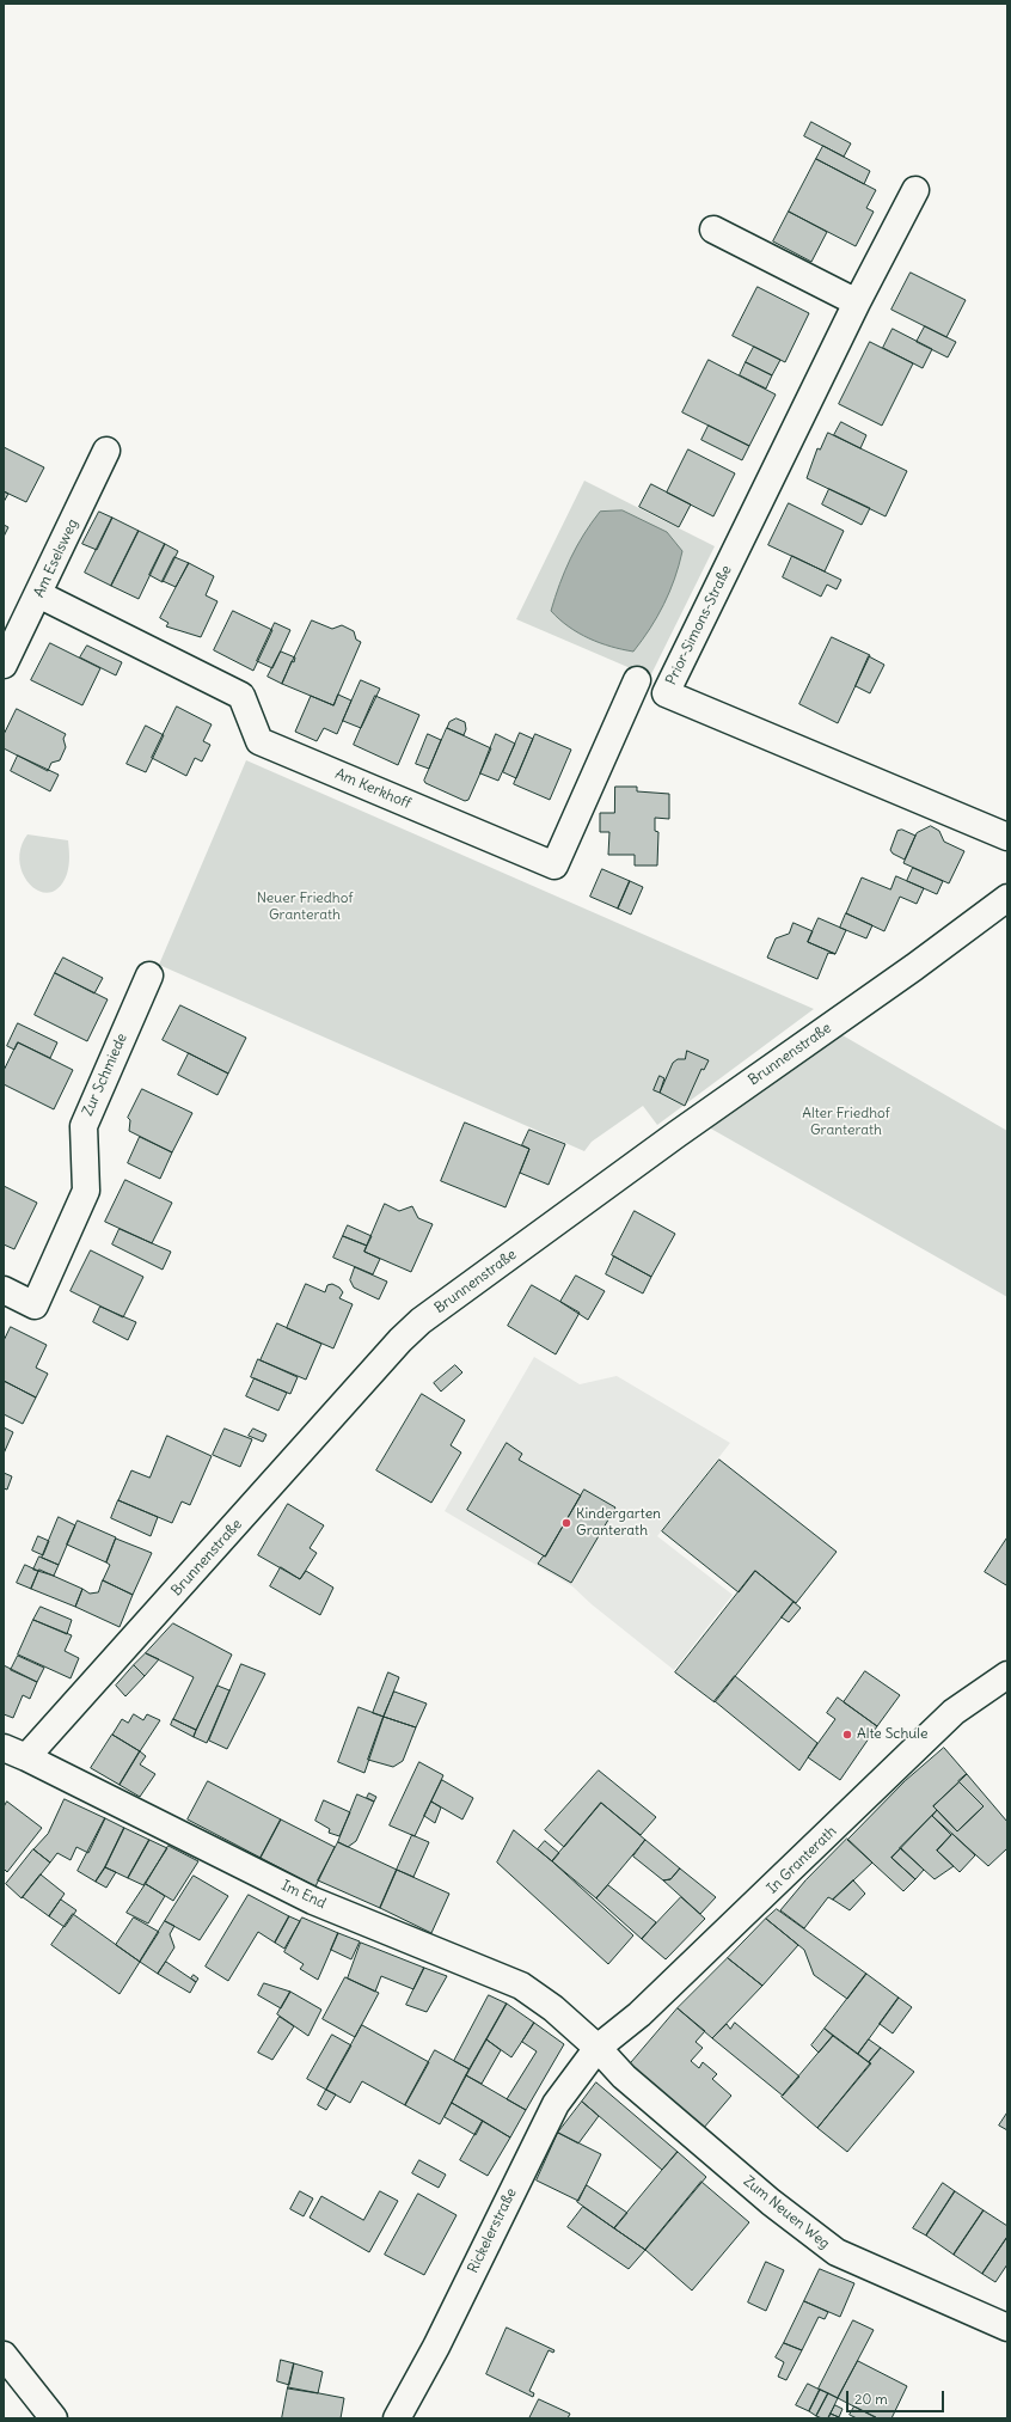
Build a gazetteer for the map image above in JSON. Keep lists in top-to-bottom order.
{
  "streets": {
    "street": [
      "Am Eselsweg",
      "Prior-Simons-Straße",
      "Am Kerkhoff",
      "Brunnenstraße",
      "Zur Schmiede",
      "In Granterath",
      "Im End",
      "Zum Neuen Weg",
      "Rickelerstraße"
    ]
  },
  "crossings": [
    ["Am Eselsweg", "Am Kerkhoff"],
    ["Brunnenstraße", "Im End"],
    ["In Granterath", "Im End"],
    ["In Granterath", "Zum Neuen Weg"],
    ["In Granterath", "Rickelerstraße"],
    ["Im End", "Zum Neuen Weg"],
    ["Im End", "Rickelerstraße"],
    ["Zum Neuen Weg", "Rickelerstraße"]
  ],
  "parks": ["Neuer Friedhof Granterath", "Alter Friedhof Granterath"],
  "places": ["Kindergarten Granterath", "Alte Schule"],
  "scale_bar": "20 m"
}
